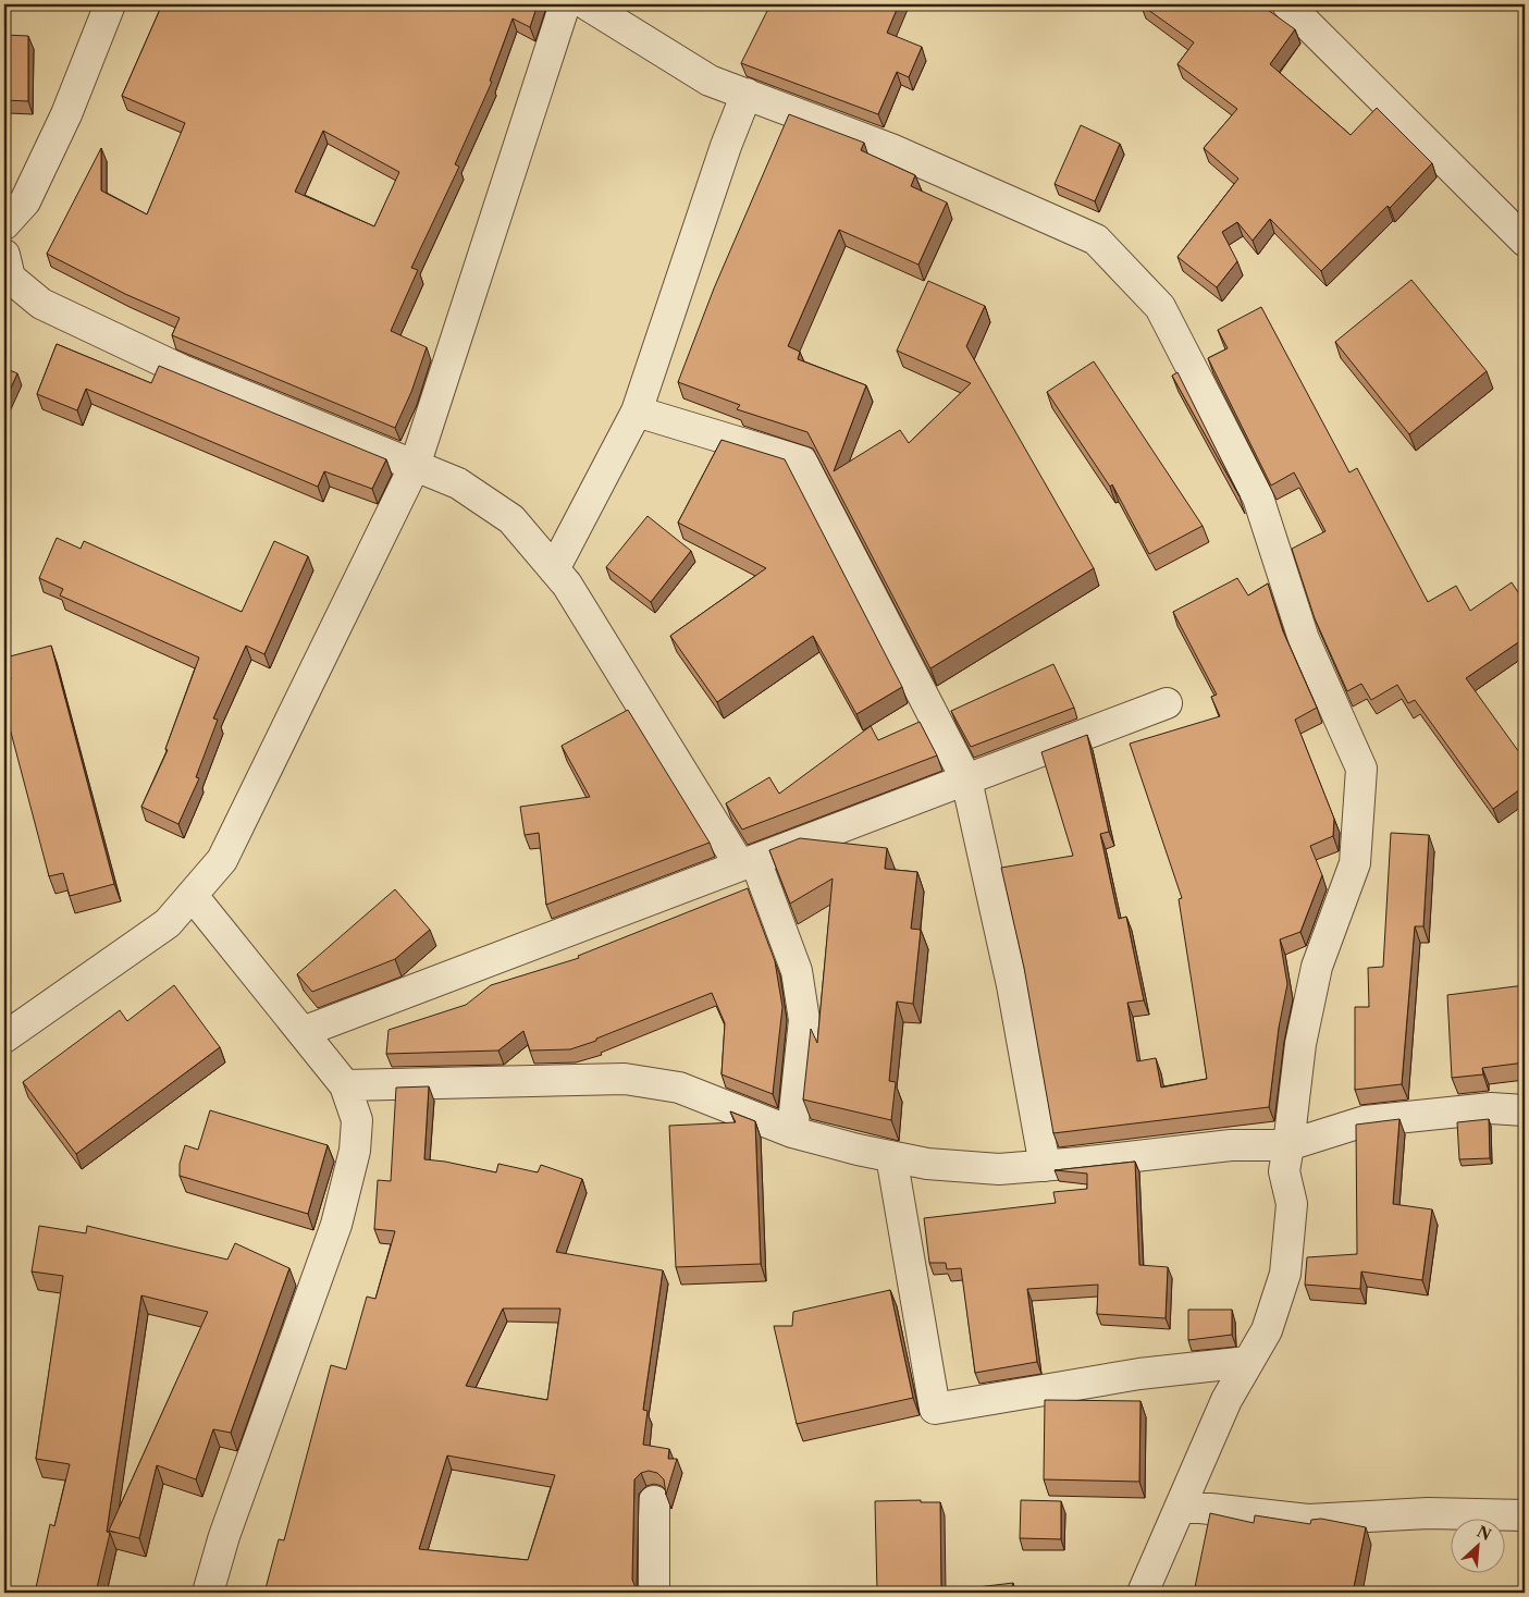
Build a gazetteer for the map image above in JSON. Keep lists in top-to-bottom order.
{
  "north": "top right"
}
